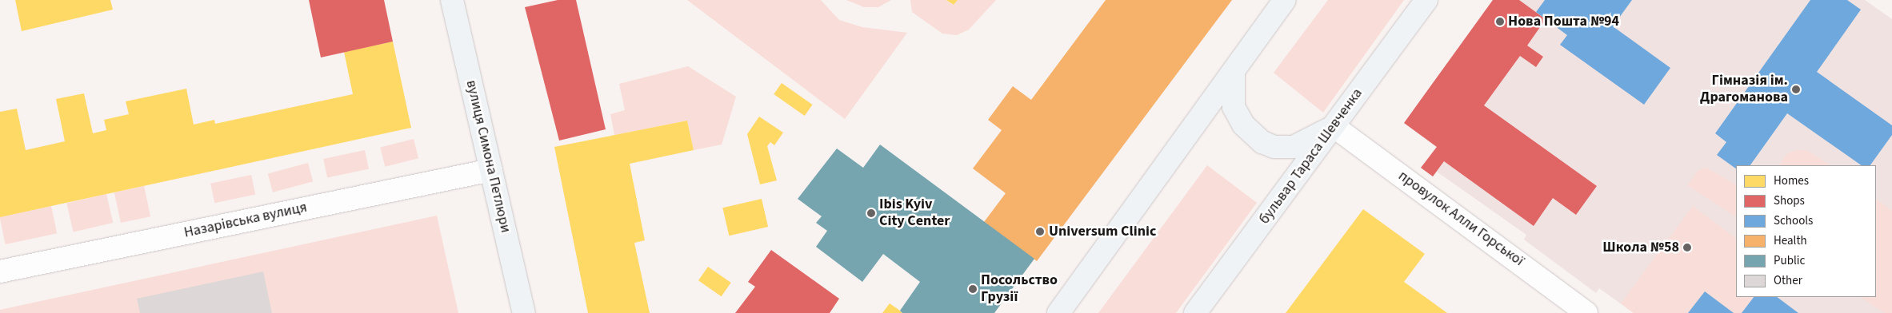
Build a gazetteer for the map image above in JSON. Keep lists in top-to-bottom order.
{
  "streets": {
    "main road": ["вулиця Симона Петлюри", "бульвар Тараса Шевченка"],
    "street": ["провулок Алли Горської", "Назарівська вулиця"]
  },
  "crossings": [
    ["вулиця Симона Петлюри", "Назарівська вулиця"],
    ["бульвар Тараса Шевченка", "провулок Алли Горської"]
  ],
  "places": [
    "Нова Пошта №94",
    "Гімназія ім. Драгоманова",
    "Ibis Kyiv City Center",
    "Universum Clinic",
    "Школа №58",
    "Посольство Грузії"
  ],
  "legend": [
    "Homes",
    "Shops",
    "Schools",
    "Health",
    "Public",
    "Other"
  ]
}
